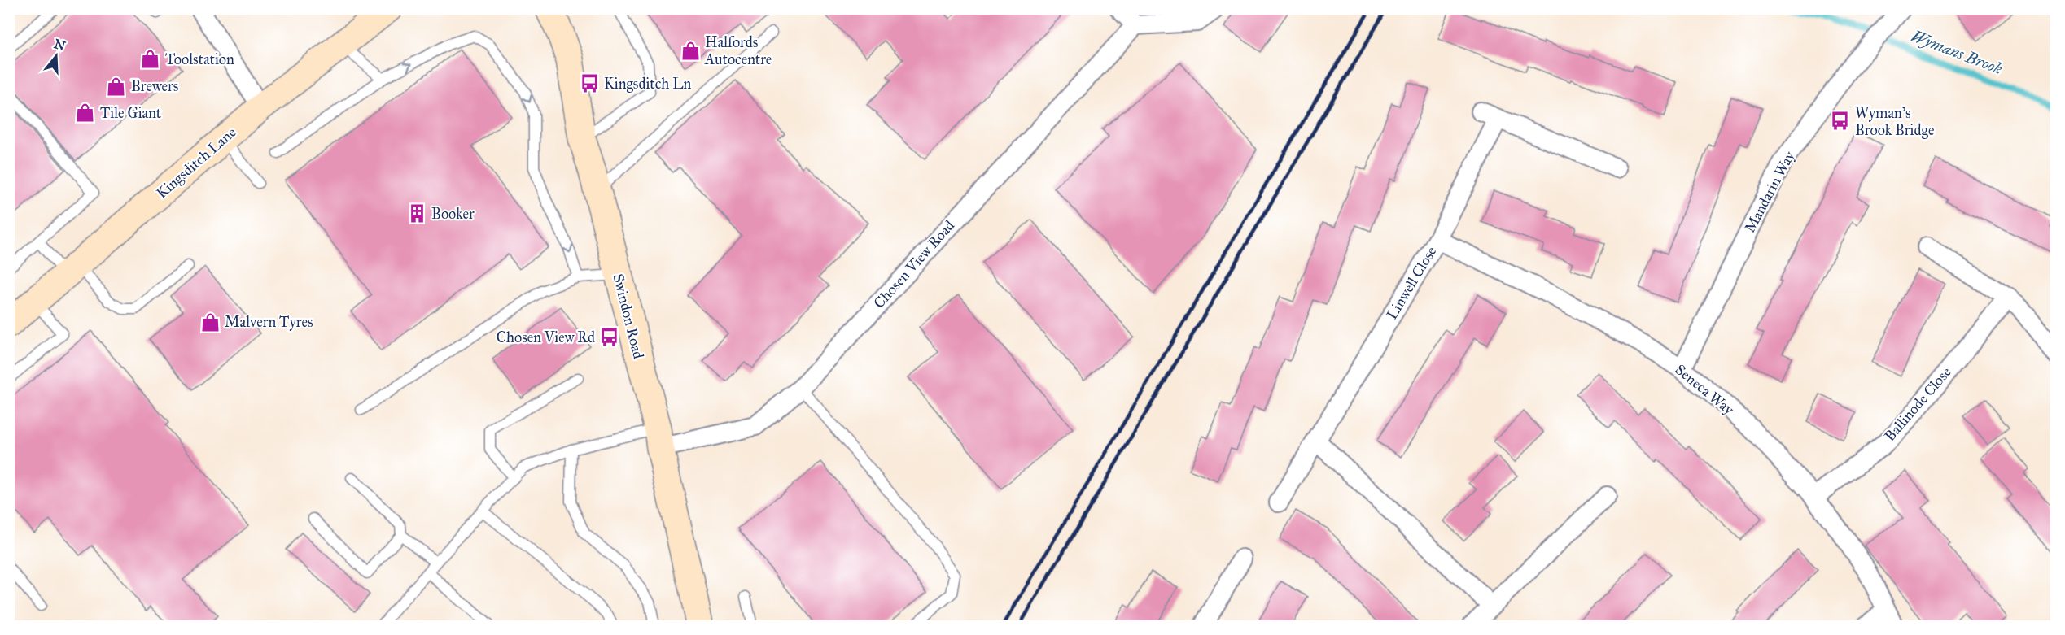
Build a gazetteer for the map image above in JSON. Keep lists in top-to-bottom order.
{
  "streets": {
    "street": [
      "Kingsditch Lane",
      "Mandarin Way",
      "Chosen View Road",
      "Linwell Close",
      "Swindon Road",
      "Seneca Way",
      "Ballinode Close"
    ]
  },
  "crossings": [
    ["Mandarin Way", "Seneca Way"],
    ["Chosen View Road", "Swindon Road"],
    ["Linwell Close", "Seneca Way"],
    ["Seneca Way", "Ballinode Close"]
  ],
  "water": ["Wymans Brook"],
  "places": {
    "shop": [
      "Halfords Autocentre",
      "Toolstation",
      "Brewers",
      "Tile Giant",
      "Malvern Tyres"
    ],
    "bus stop": ["Kingsditch Ln", "Wyman's Brook Bridge", "Chosen View Rd"],
    "building": ["Booker"]
  },
  "north": "top"
}
